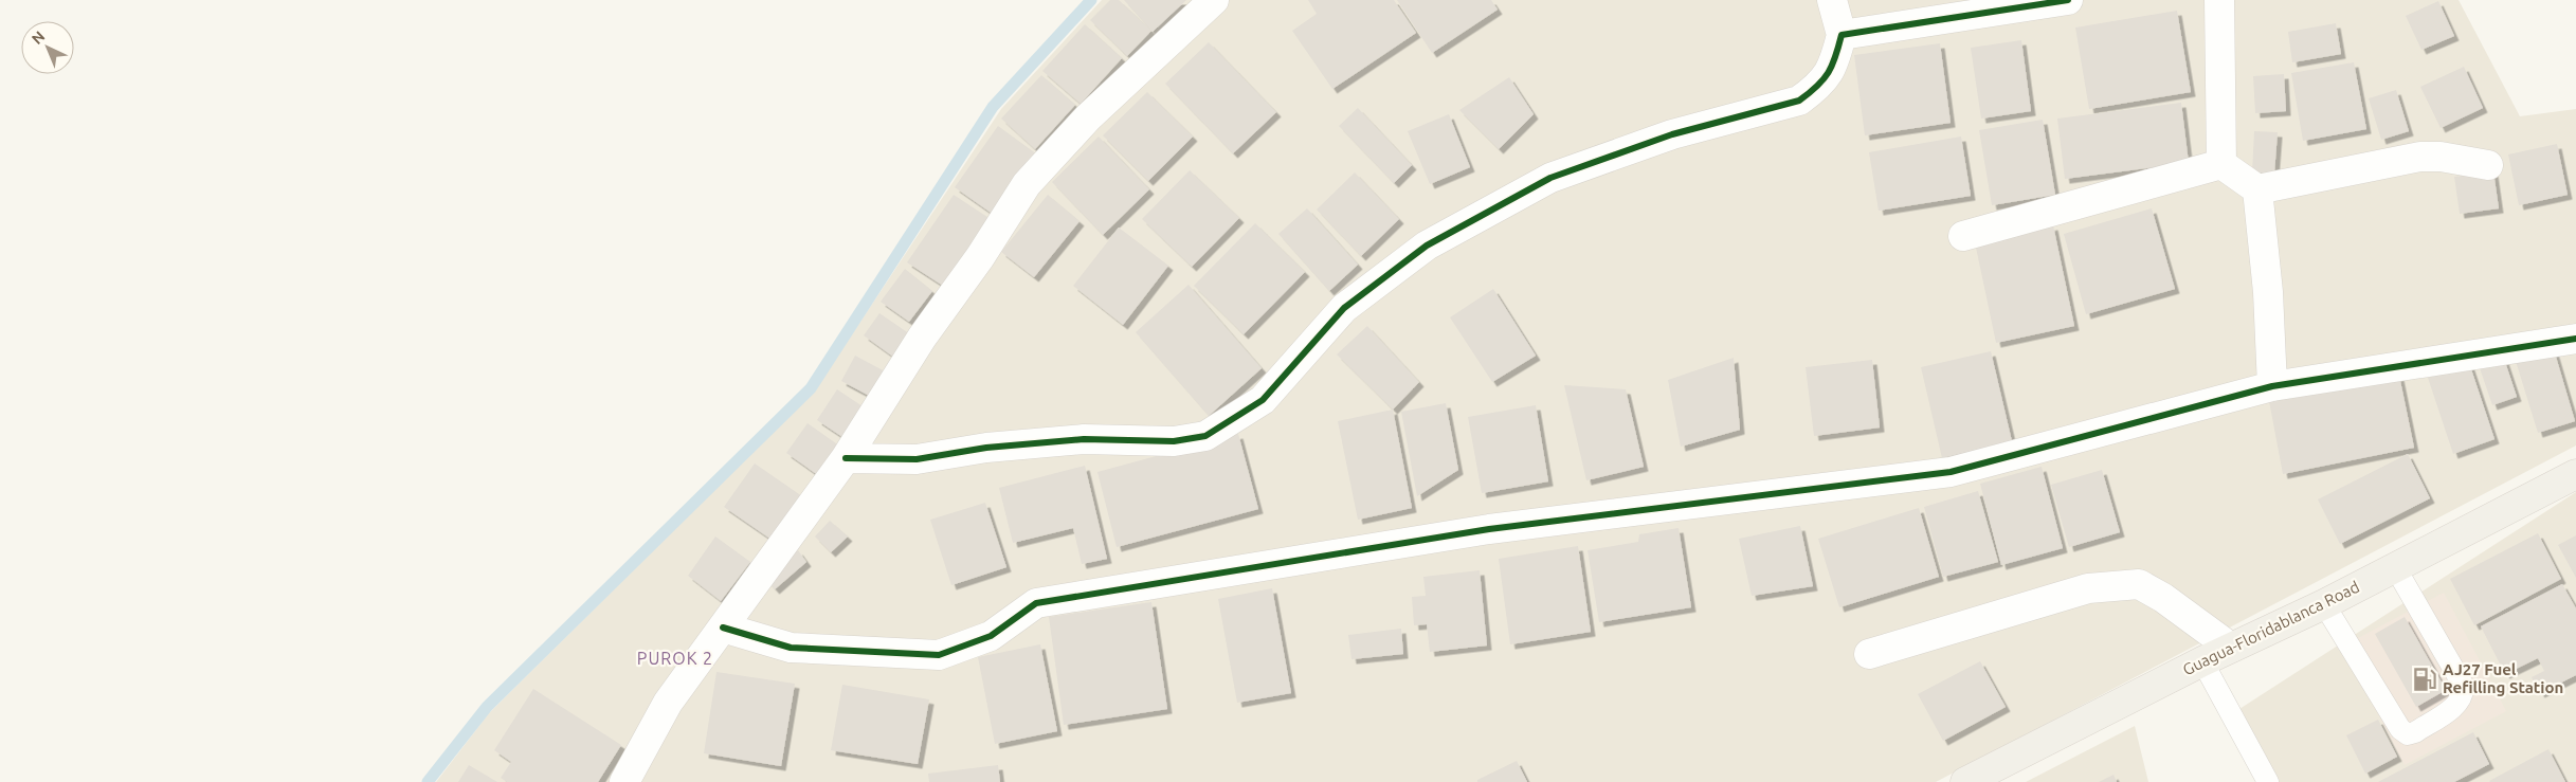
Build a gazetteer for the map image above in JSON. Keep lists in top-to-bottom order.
{
  "streets": {
    "main road": ["Guagua-Floridablanca Road"]
  },
  "districts": ["PUROK 2"],
  "places": {
    "fuel station": ["AJ27 Fuel Refilling Station"]
  },
  "north": "top left"
}
